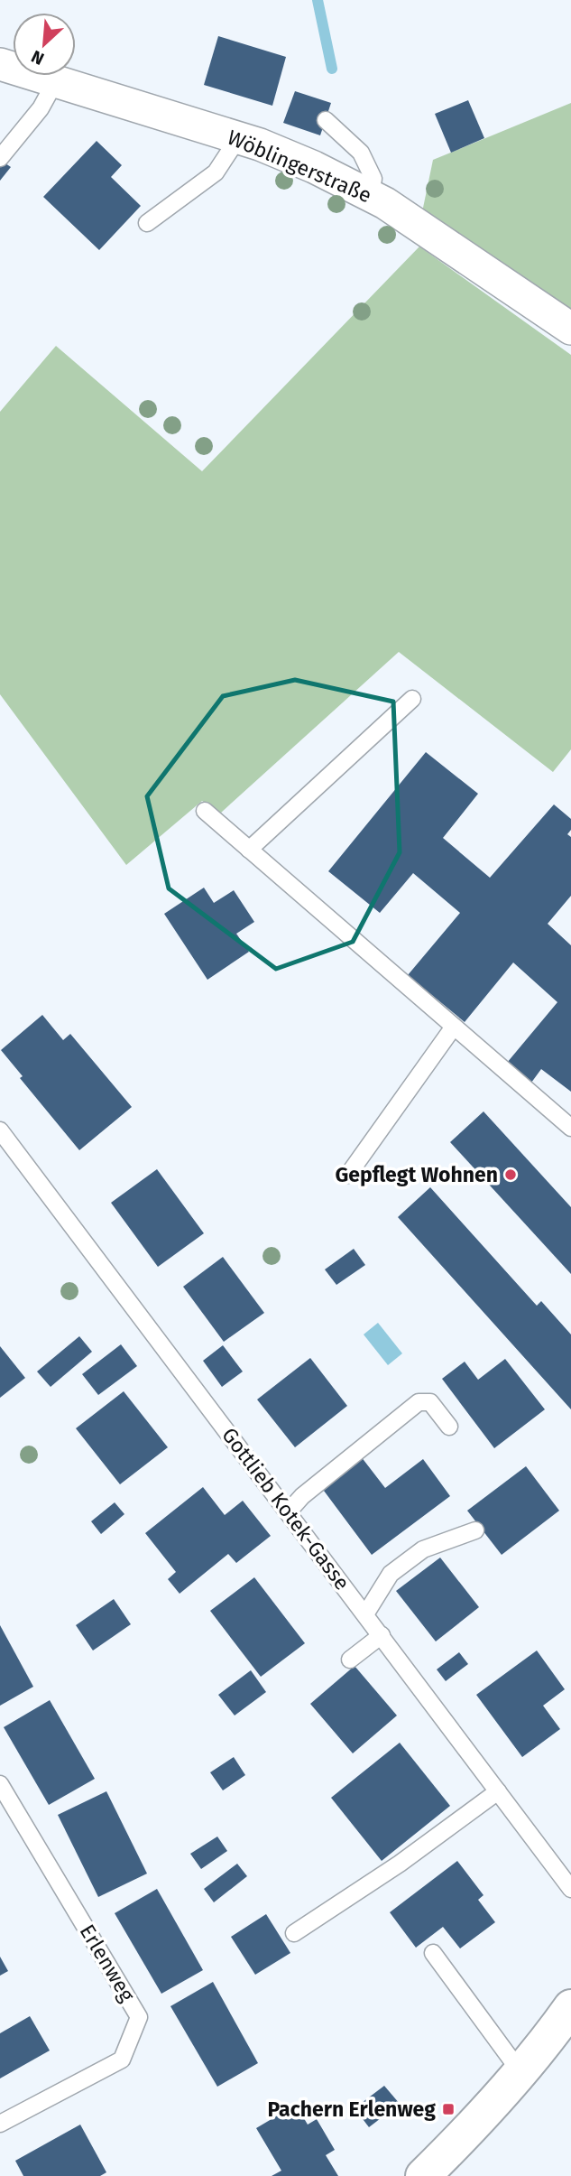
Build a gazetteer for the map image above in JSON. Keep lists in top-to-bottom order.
{
  "streets": {
    "street": ["Wöblingerstraße"],
    "lane": ["Gottlieb Kotek-Gasse", "Erlenweg"]
  },
  "places": {
    "other": ["Gepflegt Wohnen"],
    "transit": ["Pachern Erlenweg"]
  },
  "north": "bottom left"
}
